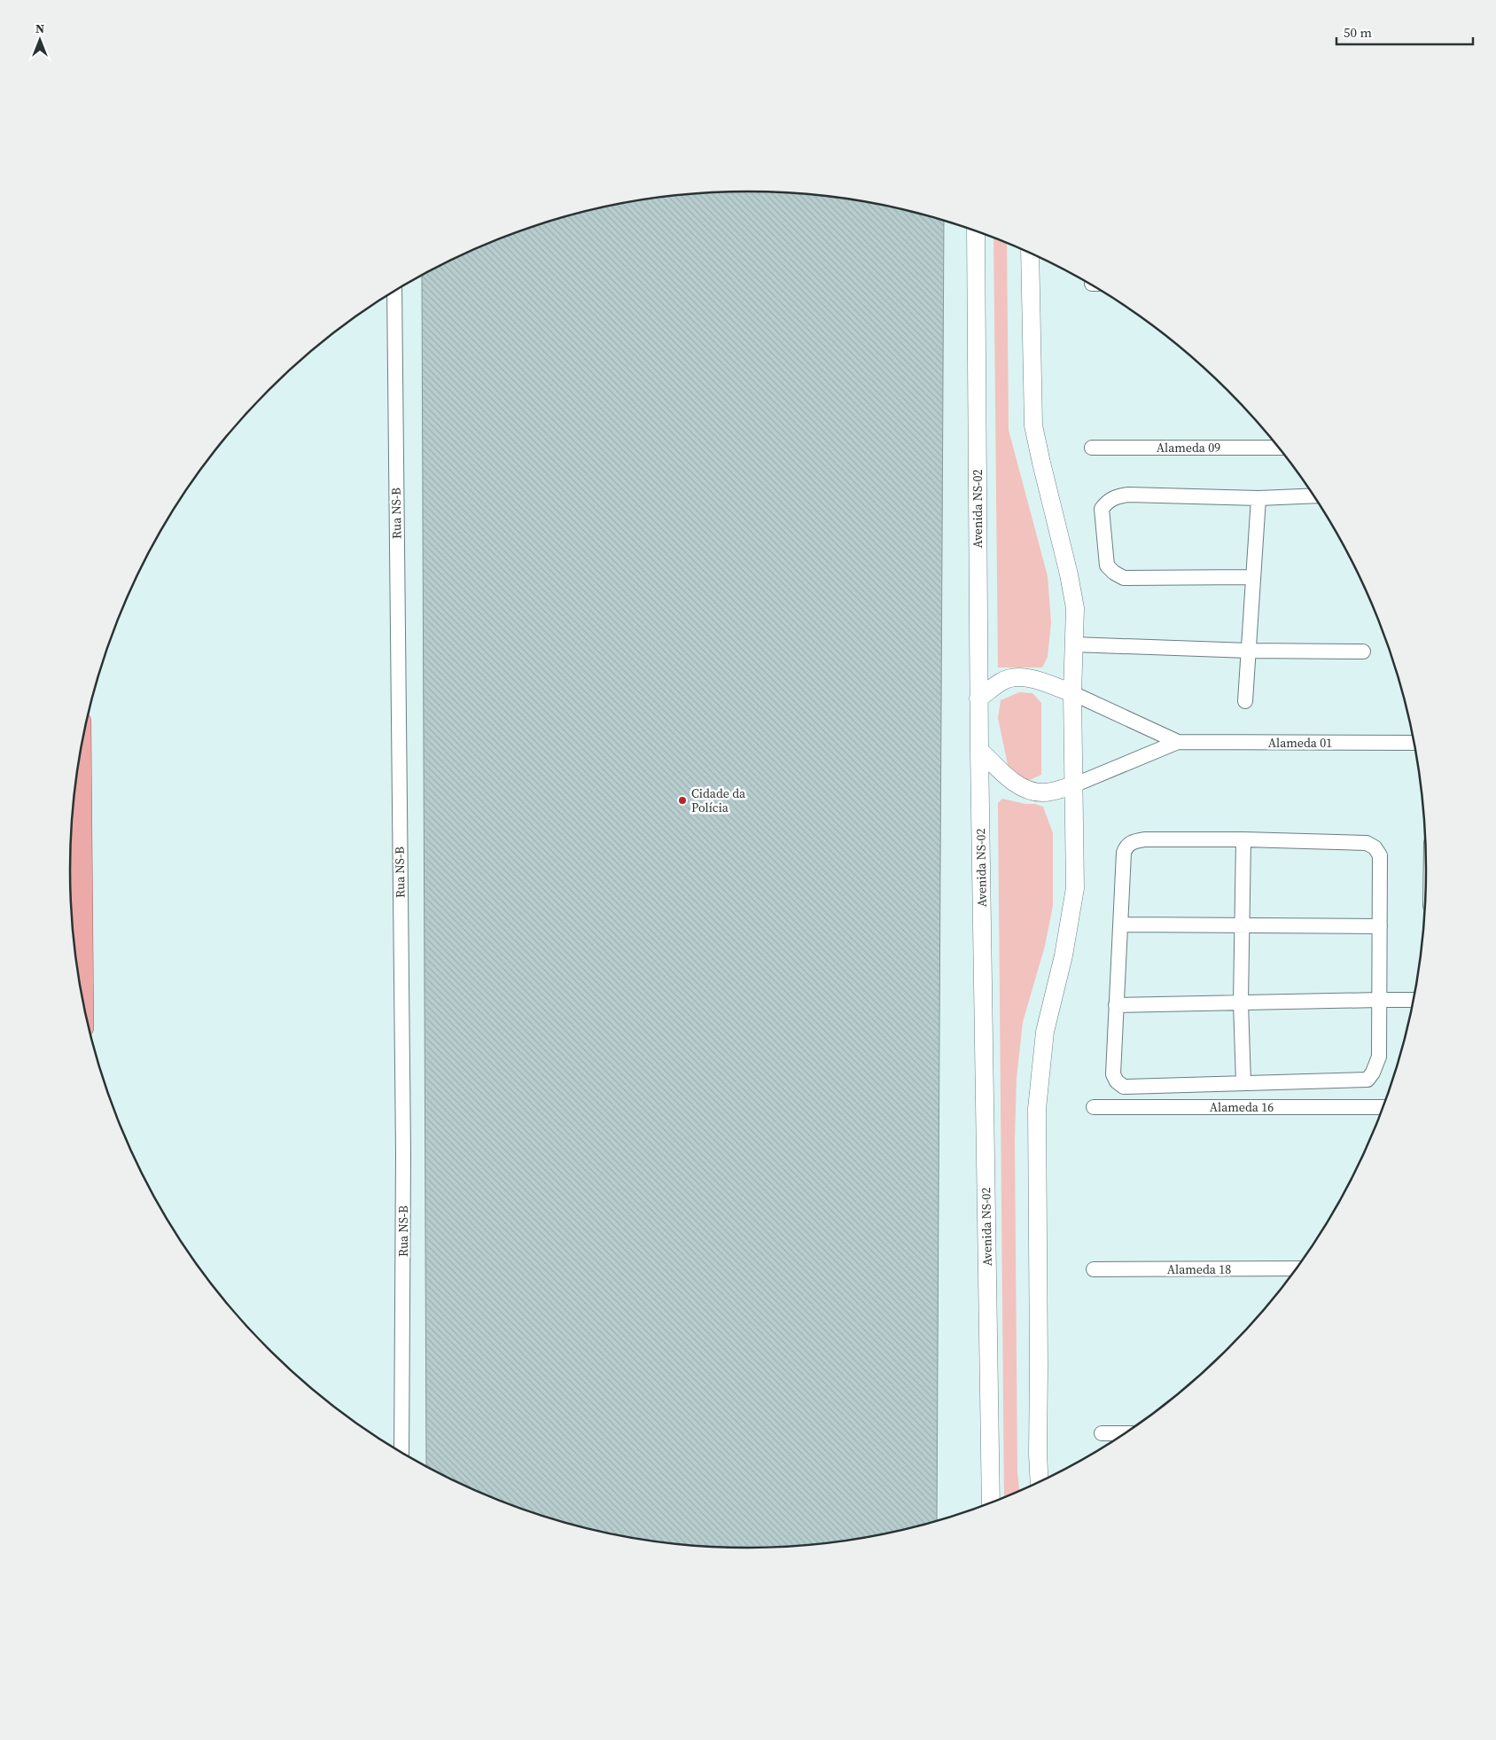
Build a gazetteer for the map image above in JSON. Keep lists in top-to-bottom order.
{
  "streets": {
    "street": [
      "Alameda 09",
      "Avenida NS-02",
      "Rua NS-B",
      "Alameda 01",
      "Alameda 16",
      "Alameda 18"
    ]
  },
  "crossings": [
    ["Avenida NS-02", "Alameda 01"]
  ],
  "places": ["Cidade da Polícia"],
  "scale_bar": "50 m",
  "north": "top"
}
